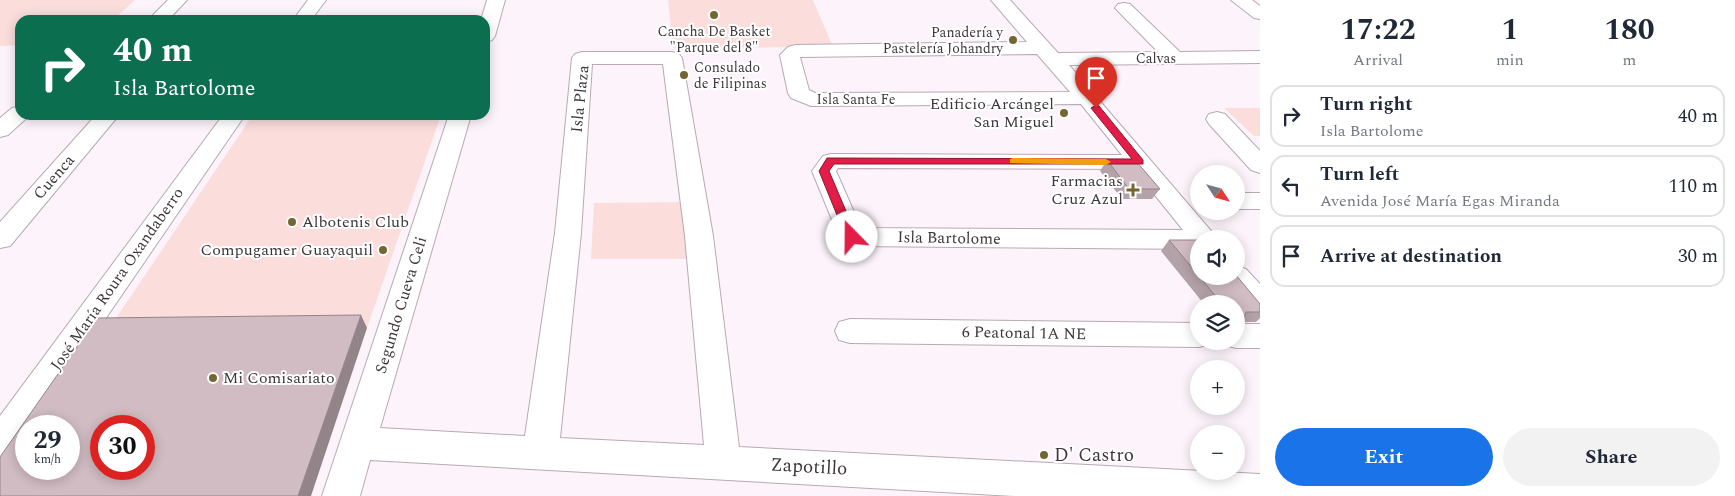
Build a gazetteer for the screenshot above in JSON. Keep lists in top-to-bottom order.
{
  "streets": {
    "street": [
      "Calvas",
      "Isla Plaza",
      "Isla Santa Fe",
      "Cuenca",
      "Isla Bartolome",
      "José María Roura Oxandaberro",
      "Segundo Cueva Celi",
      "6 Peatonal 1A NE",
      "Zapotillo"
    ]
  },
  "crossings": [
    ["Calvas", "Isla Santa Fe"],
    ["Isla Plaza", "Zapotillo"],
    ["Segundo Cueva Celi", "Zapotillo"]
  ],
  "places": {
    "other": [
      "Cancha De Basket \"Parque del 8\"",
      "Panadería y Pastelería Johandry",
      "Consulado de Filipinas",
      "Edificio Arcángel San Miguel",
      "Albotenis Club",
      "Compugamer Guayaquil",
      "Mi Comisariato",
      "D' Castro"
    ],
    "health": ["Farmacias Cruz Azul"]
  },
  "north": "bottom right",
  "page": {
    "eta": [
      "17:22",
      "Arrival",
      "1",
      "min",
      "180",
      "m"
    ],
    "turn": ["40 m", "Isla Bartolome"],
    "list": [
      {
        "name": "Turn right",
        "note": "Isla Bartolome",
        "value": "40 m"
      },
      {
        "name": "Turn left",
        "note": "Avenida José María Egas Miranda",
        "value": "110 m"
      },
      {
        "name": "Arrive at destination",
        "value": "30 m"
      }
    ],
    "map_buttons": ["+", "−"],
    "speed": "29 km/h",
    "limit": "30",
    "buttons": ["Exit", "Share"]
  }
}
